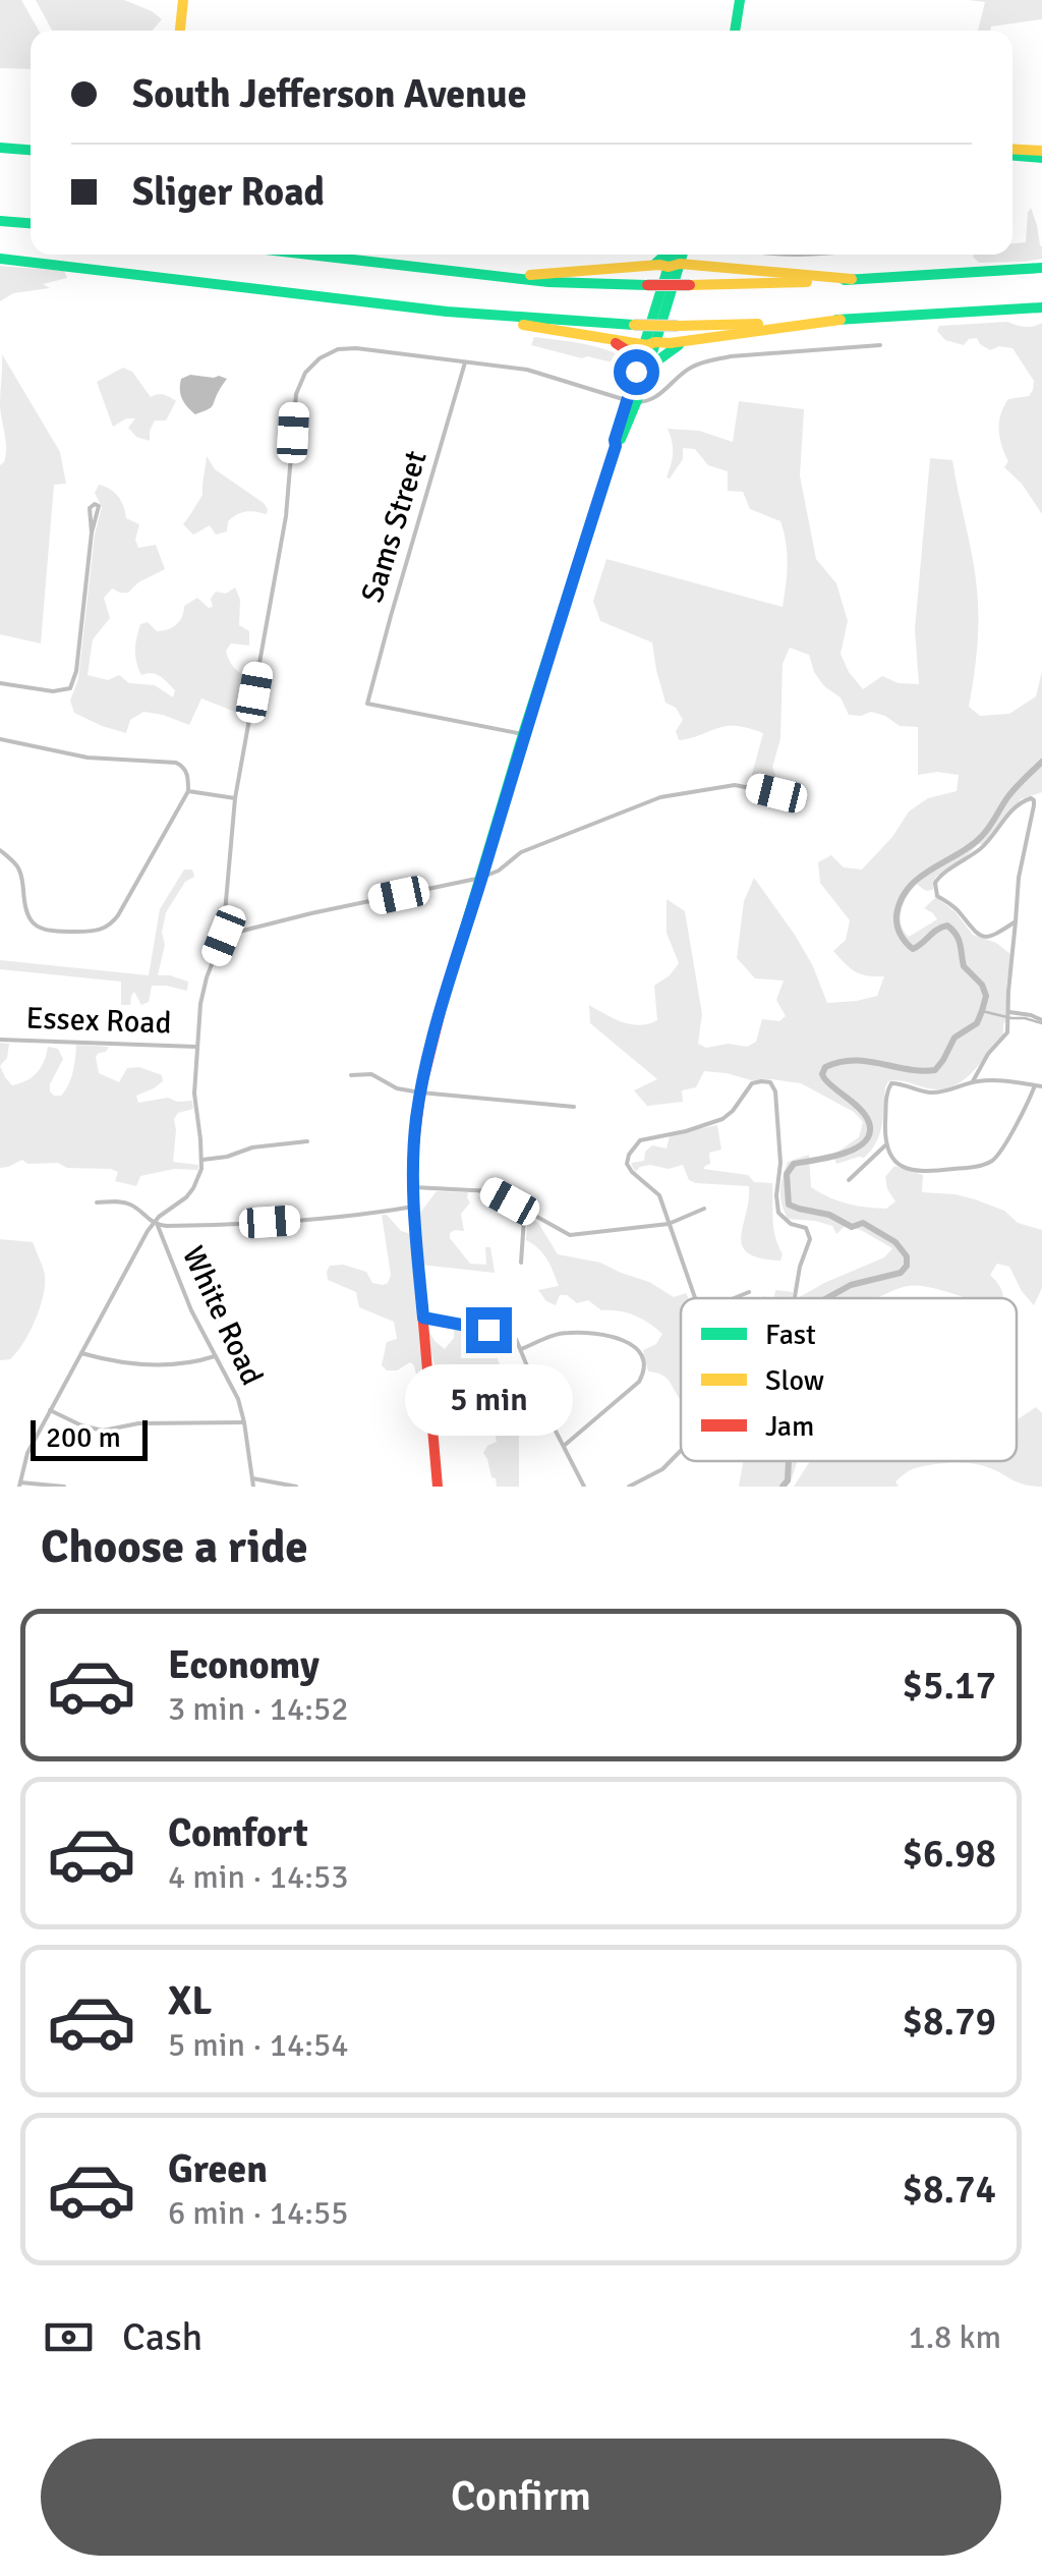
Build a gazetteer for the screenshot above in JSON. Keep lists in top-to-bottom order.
{
  "streets": {
    "street": ["Sams Street", "Essex Road", "White Road"]
  },
  "legend": ["Fast", "Slow", "Jam"],
  "scale_bar": "200 m",
  "page": {
    "banner": ["South Jefferson Avenue", "Sliger Road"],
    "bubble": "5 min",
    "scale": "200 m",
    "heading": "Choose a ride",
    "list": [
      {
        "name": "Economy",
        "note": "3 min · 14:52",
        "value": "$5.17"
      },
      {
        "name": "Comfort",
        "note": "4 min · 14:53",
        "value": "$6.98"
      },
      {
        "name": "XL",
        "note": "5 min · 14:54",
        "value": "$8.79"
      },
      {
        "name": "Green",
        "note": "6 min · 14:55",
        "value": "$8.74"
      }
    ],
    "pay": ["Cash", "1.8 km"],
    "buttons": "Confirm"
  }
}
